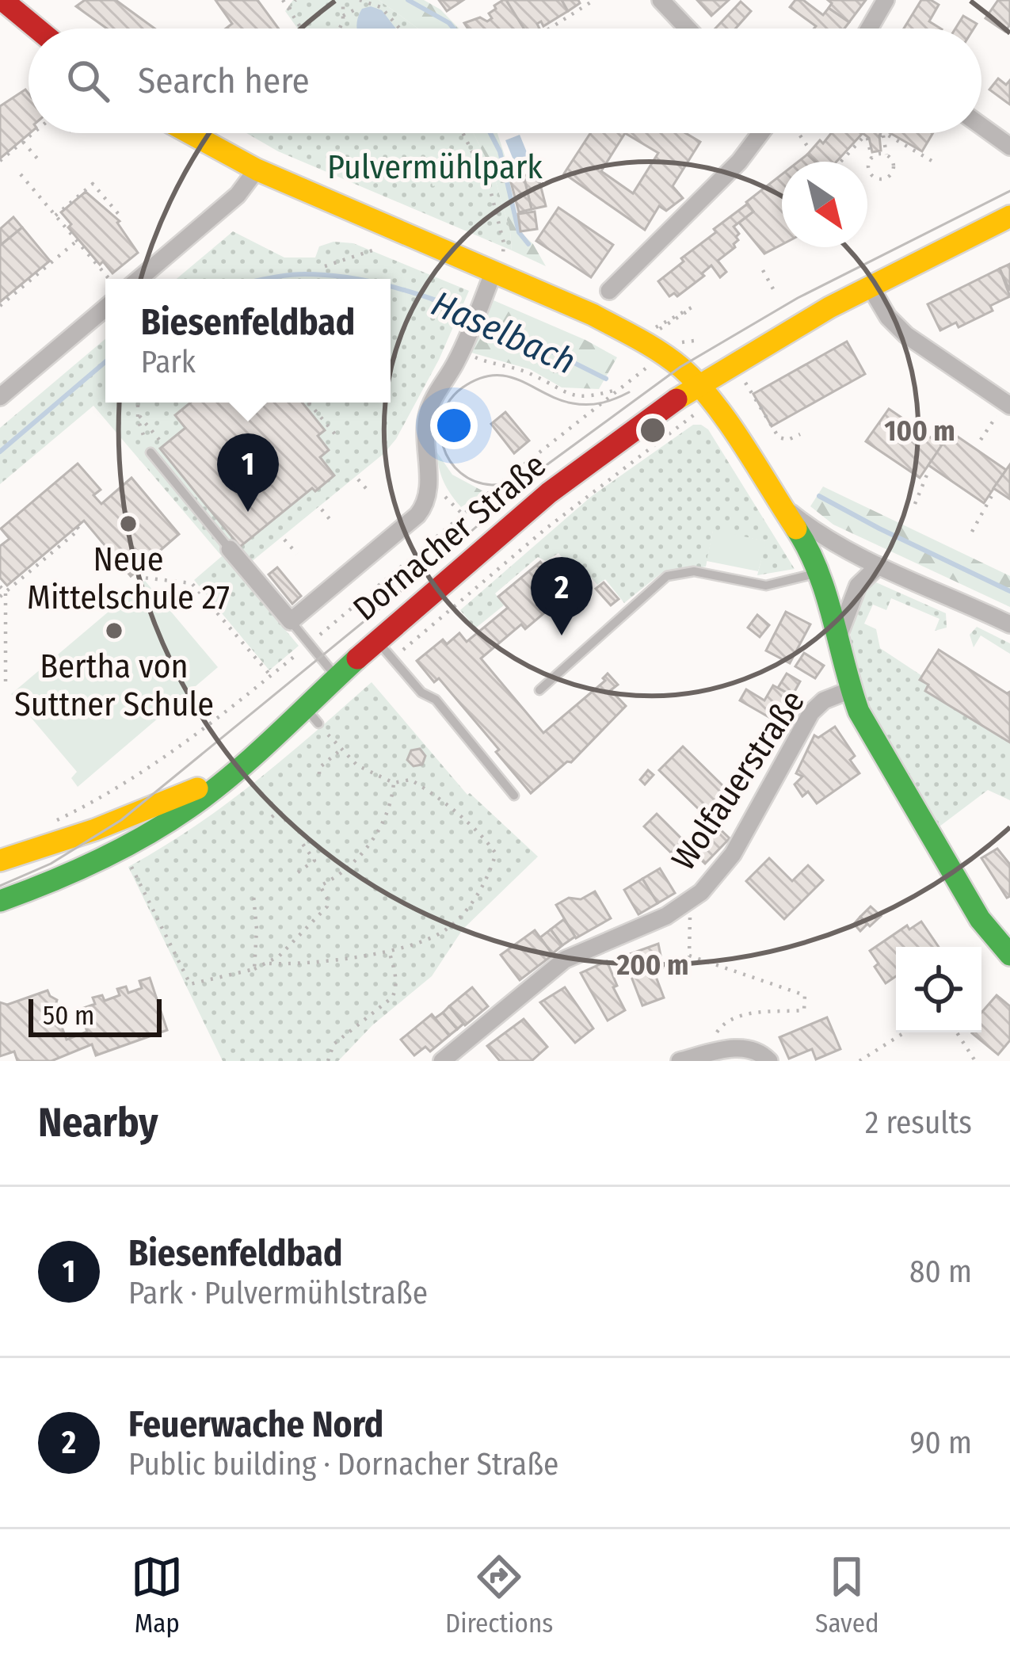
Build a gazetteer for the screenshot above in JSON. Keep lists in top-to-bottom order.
{
  "streets": {
    "street": ["Dornacher Straße", "Wolfauerstraße"]
  },
  "water": ["Haselbach"],
  "parks": ["Pulvermühlpark"],
  "places": ["Neue Mittelschule 27", "Bertha von Suttner Schule"],
  "scale_bar": "50 m",
  "north": "bottom right",
  "page": {
    "search": "Search here",
    "popup": ["Biesenfeldbad", "Park"],
    "pins": ["1", "2"],
    "scale": "50 m",
    "heading": ["Nearby", "2 results"],
    "list": [
      {
        "mark": "1",
        "name": "Biesenfeldbad",
        "note": "Park · Pulvermühlstraße",
        "value": "80 m"
      },
      {
        "mark": "2",
        "name": "Feuerwache Nord",
        "note": "Public building · Dornacher Straße",
        "value": "90 m"
      }
    ],
    "nav": ["Map", "Directions", "Saved"]
  },
  "rings": ["100 m", "200 m"]
}
